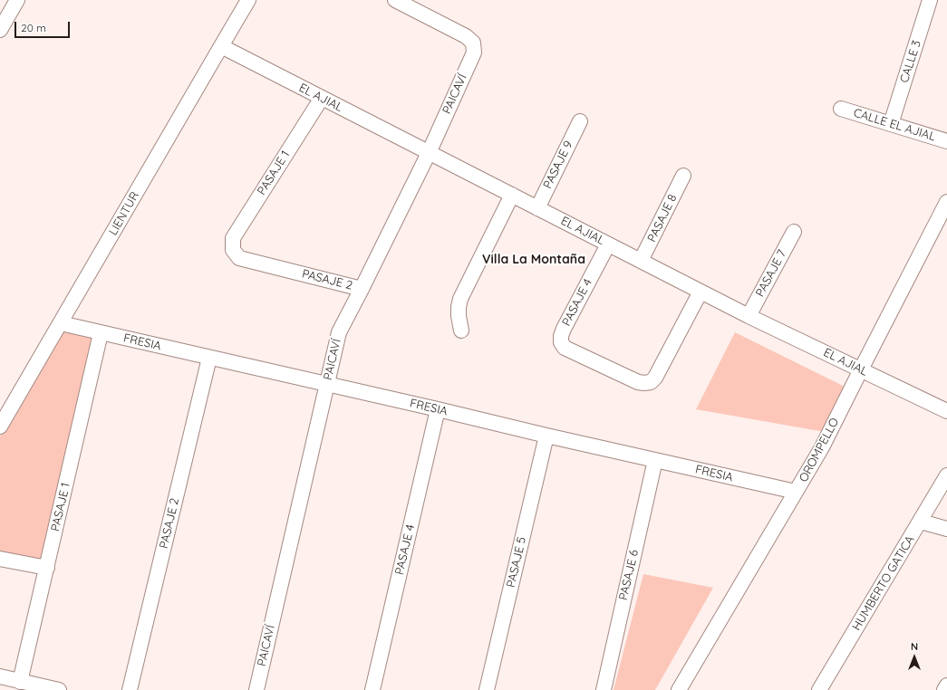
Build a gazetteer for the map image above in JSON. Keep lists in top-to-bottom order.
{
  "streets": {
    "street": [
      "CALLE 3",
      "PAICAVÍ",
      "EL AJIAL",
      "CALLE EL AJIAL",
      "PASAJE 9",
      "PASAJE 1",
      "LIENTUR",
      "PASAJE 8",
      "PASAJE 7",
      "PASAJE 2",
      "PASAJE 4",
      "FRESIA",
      "OROMPELLO",
      "PASAJE 5",
      "PASAJE 6",
      "HUMBERTO GATICA"
    ]
  },
  "crossings": [
    ["CALLE 3", "CALLE EL AJIAL"],
    ["PAICAVÍ", "EL AJIAL"],
    ["PAICAVÍ", "PASAJE 2"],
    ["PAICAVÍ", "FRESIA"],
    ["EL AJIAL", "PASAJE 9"],
    ["EL AJIAL", "PASAJE 1"],
    ["EL AJIAL", "LIENTUR"],
    ["EL AJIAL", "PASAJE 8"],
    ["EL AJIAL", "PASAJE 7"],
    ["EL AJIAL", "PASAJE 4"],
    ["EL AJIAL", "OROMPELLO"],
    ["PASAJE 1", "PASAJE 2"],
    ["PASAJE 1", "FRESIA"],
    ["LIENTUR", "FRESIA"],
    ["PASAJE 2", "FRESIA"],
    ["PASAJE 4", "FRESIA"],
    ["FRESIA", "OROMPELLO"],
    ["FRESIA", "PASAJE 5"],
    ["FRESIA", "PASAJE 6"]
  ],
  "districts": ["Villa La Montaña"],
  "scale_bar": "20 m",
  "north": "top"
}
